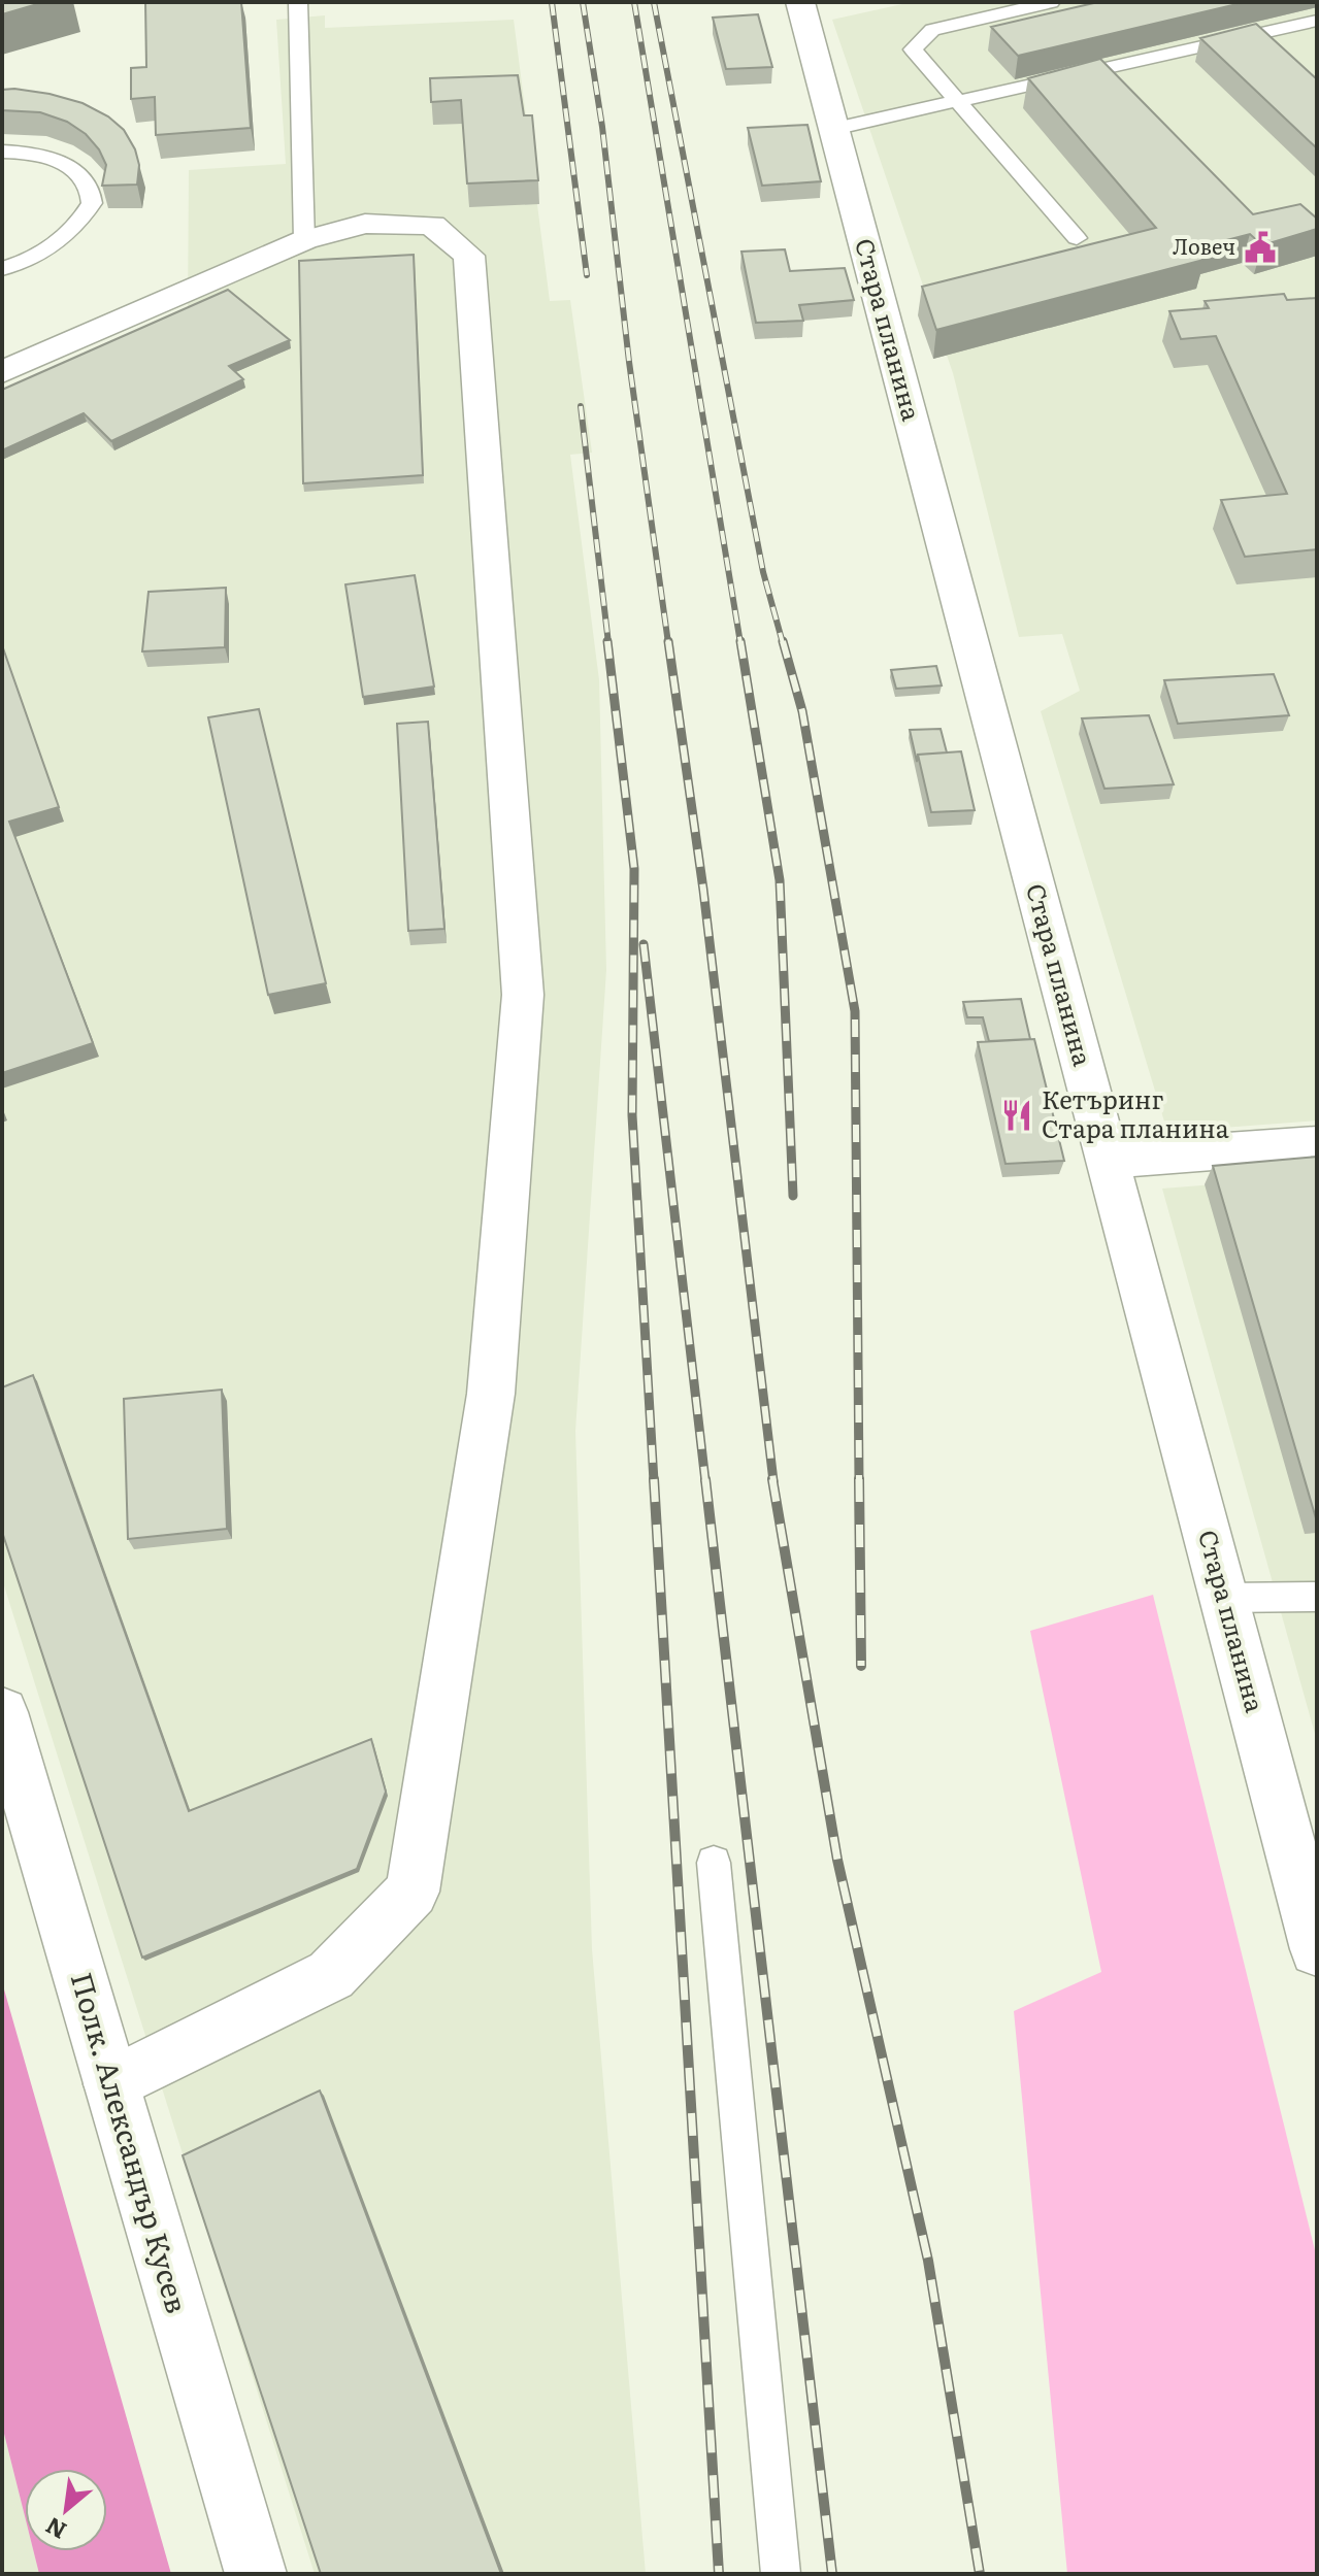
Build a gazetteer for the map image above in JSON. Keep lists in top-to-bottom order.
{
  "streets": {
    "street": ["Стара планина", "Полк. Александър Кусев"]
  },
  "places": {
    "public building": ["Ловеч"],
    "restaurant": ["Кетъринг Стара планина"]
  },
  "north": "bottom left"
}
